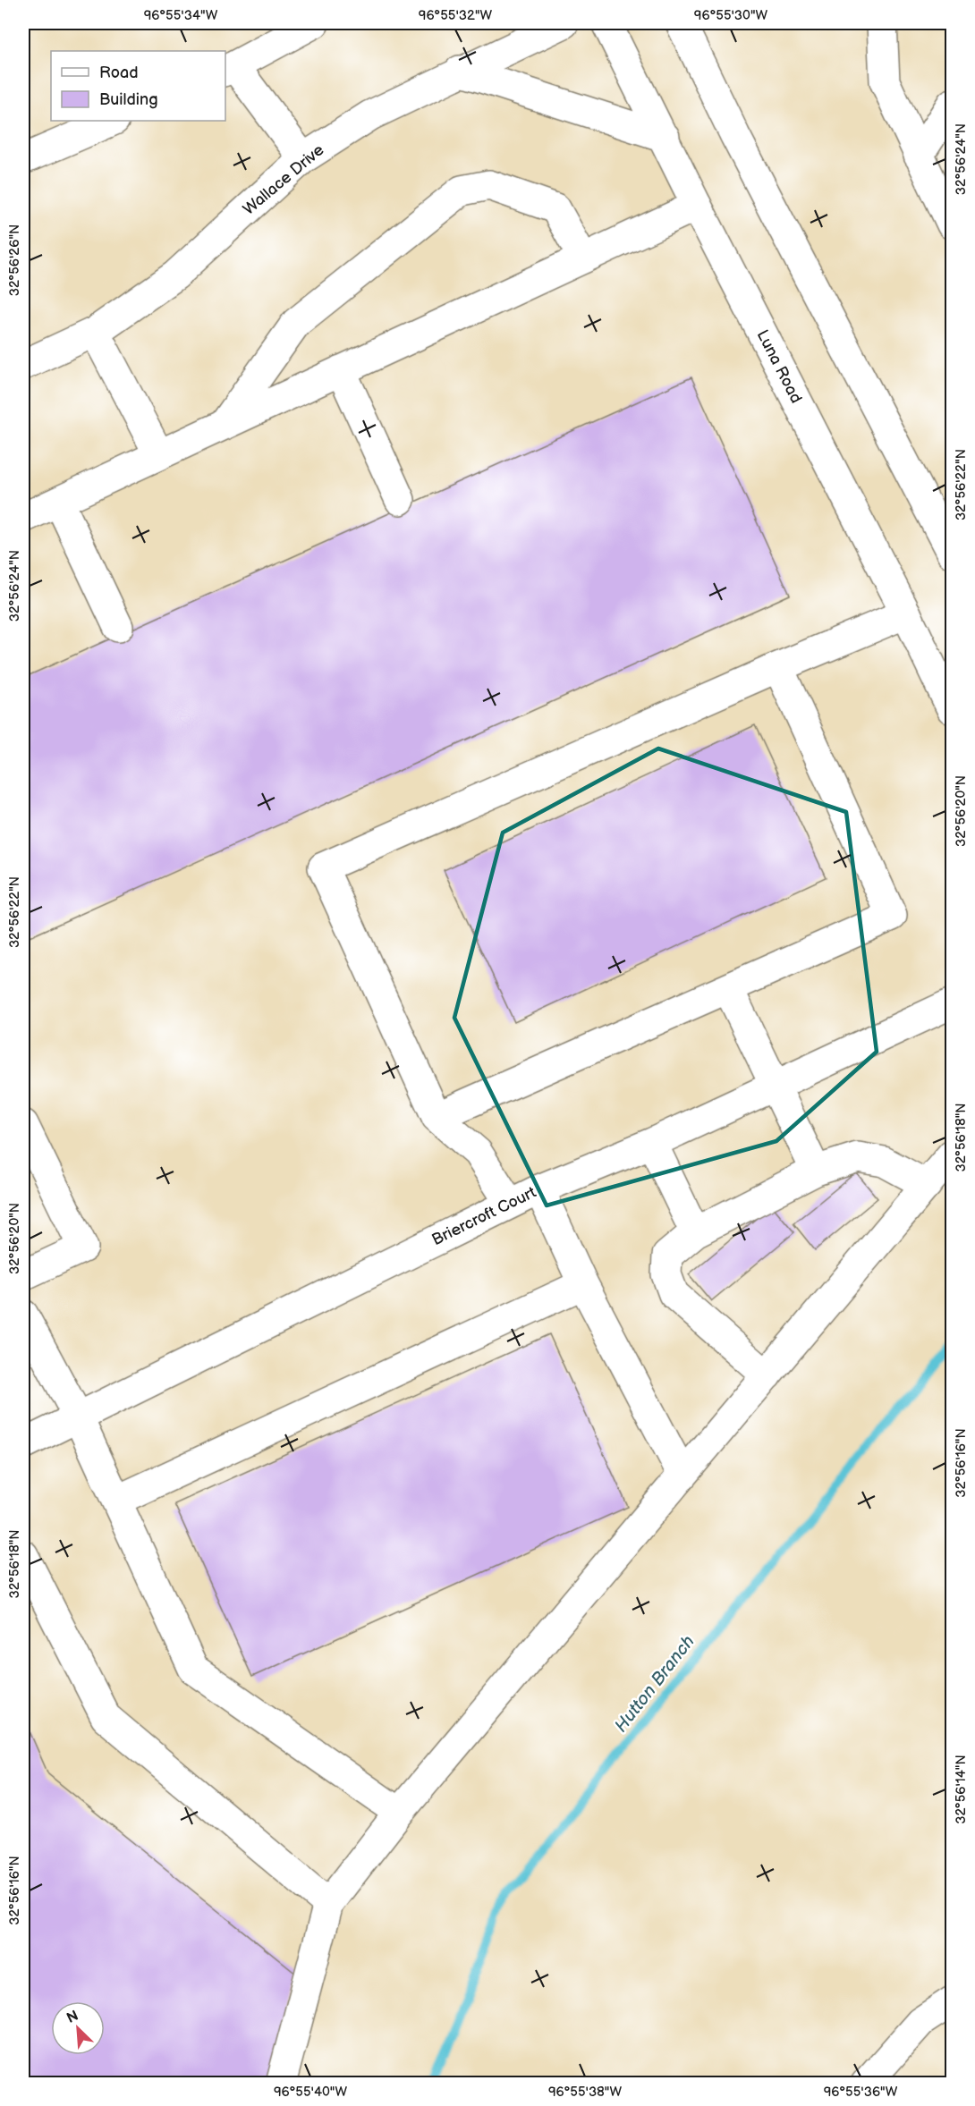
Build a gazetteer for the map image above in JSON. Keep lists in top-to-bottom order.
{
  "streets": {
    "street": ["Wallace Drive", "Luna Road", "Briercroft Court"]
  },
  "water": ["Hutton Branch"],
  "legend": ["Road", "Building"],
  "north": "top left",
  "coordinates": [
    "96°55'34\"W",
    "96°55'32\"W",
    "96°55'30\"W",
    "32°56'24\"N",
    "32°56'26\"N",
    "32°56'22\"N",
    "32°56'20\"N",
    "32°56'18\"N",
    "32°56'16\"N",
    "32°56'14\"N",
    "96°55'40\"W",
    "96°55'38\"W",
    "96°55'36\"W"
  ]
}
